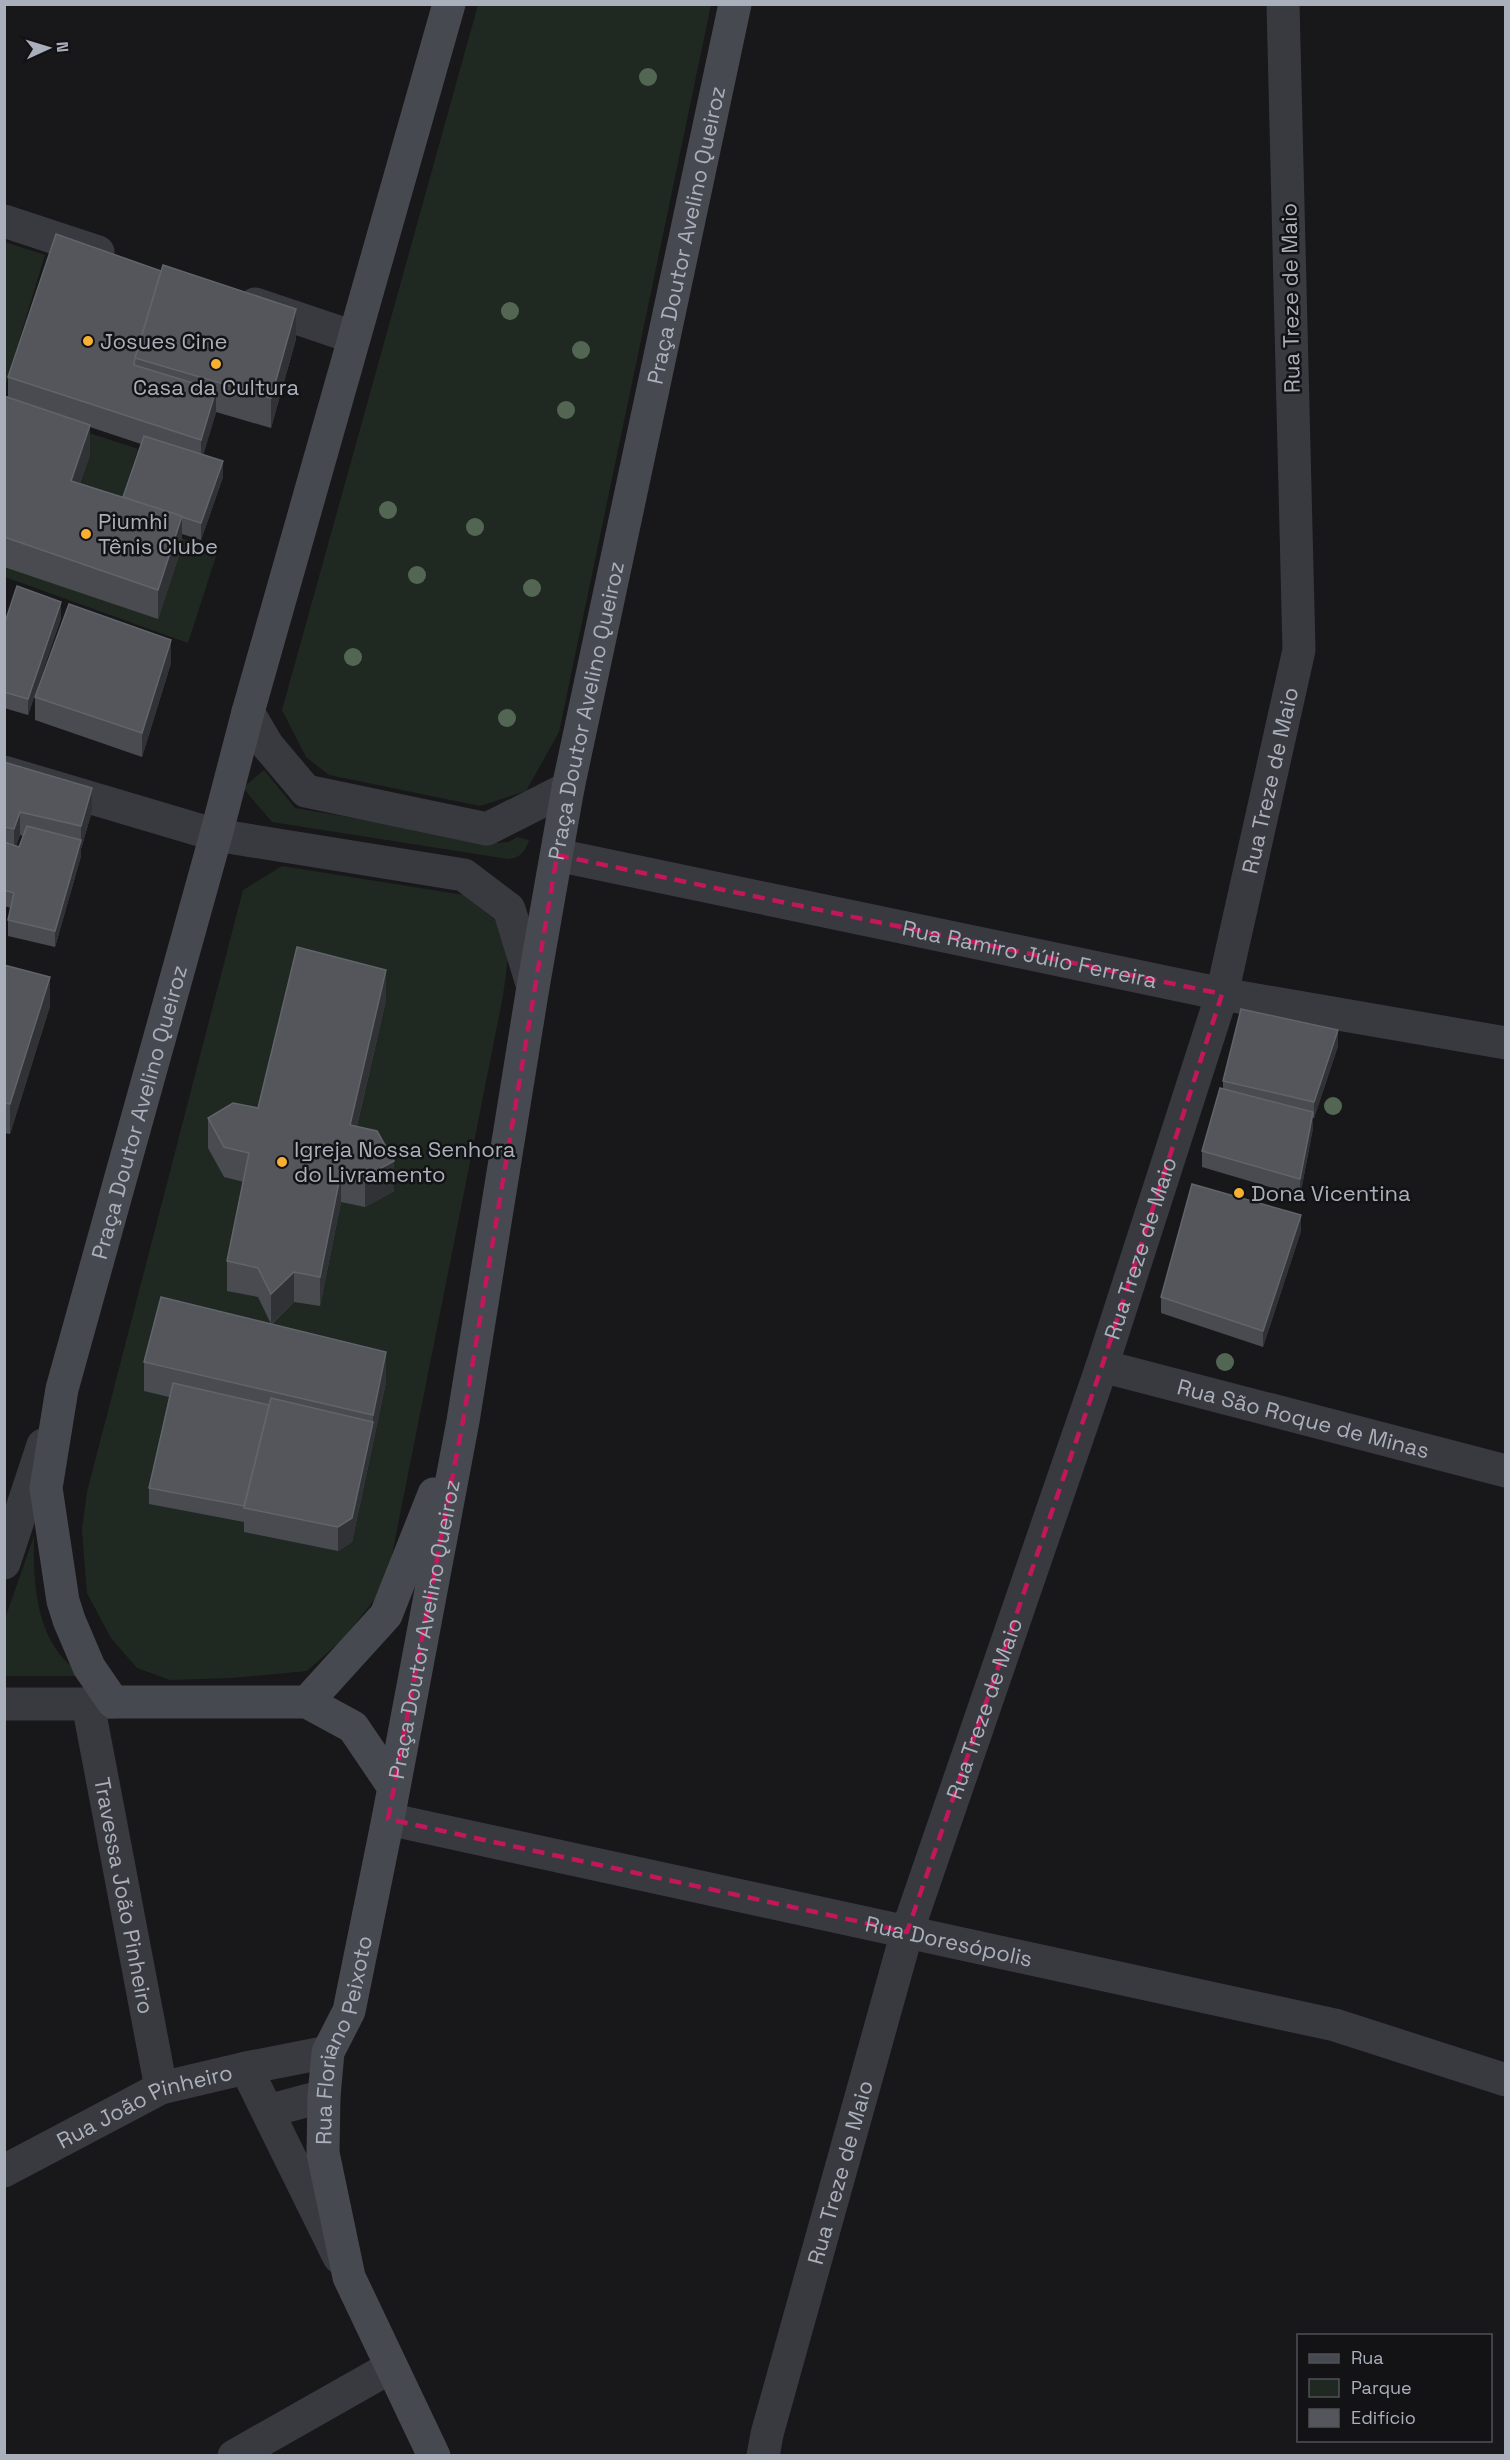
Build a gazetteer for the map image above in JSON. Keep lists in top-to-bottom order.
{
  "streets": {
    "main road": ["Praça Doutor Avelino Queiroz", "Rua Floriano Peixoto"],
    "street": [
      "Rua Treze de Maio",
      "Rua Ramiro Júlio Ferreira",
      "Rua São Roque de Minas",
      "Travessa João Pinheiro",
      "Rua Doresópolis",
      "Rua João Pinheiro"
    ]
  },
  "crossings": [
    ["Praça Doutor Avelino Queiroz", "Rua Ramiro Júlio Ferreira"],
    ["Praça Doutor Avelino Queiroz", "Travessa João Pinheiro"],
    ["Praça Doutor Avelino Queiroz", "Rua Floriano Peixoto"],
    ["Rua Treze de Maio", "Rua Ramiro Júlio Ferreira"],
    ["Rua Treze de Maio", "Rua São Roque de Minas"],
    ["Rua Treze de Maio", "Rua Doresópolis"],
    ["Travessa João Pinheiro", "Rua João Pinheiro"],
    ["Rua Doresópolis", "Rua Floriano Peixoto"],
    ["Rua Floriano Peixoto", "Rua João Pinheiro"]
  ],
  "places": [
    "Josues Cine",
    "Casa da Cultura",
    "Piumhi Tênis Clube",
    "Igreja Nossa Senhora do Livramento",
    "Dona Vicentina"
  ],
  "legend": ["Rua", "Parque", "Edifício"],
  "north": "right"
}
